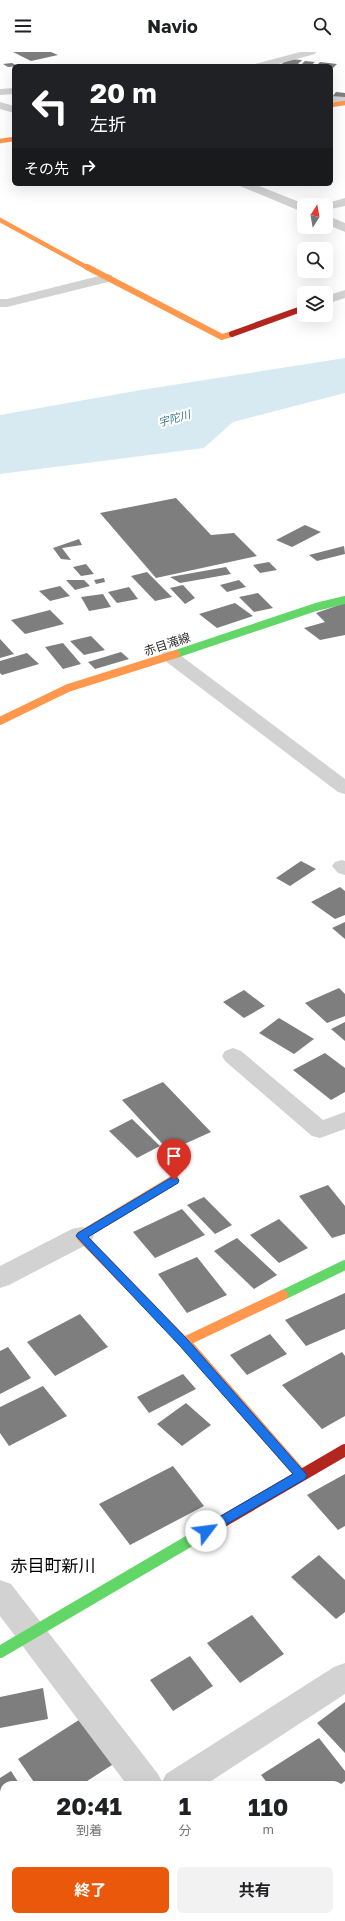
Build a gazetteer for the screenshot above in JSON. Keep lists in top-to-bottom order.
{
  "streets": {
    "main road": ["赤目滝線"]
  },
  "districts": ["赤目町新川"],
  "water": ["宇陀川"],
  "north": "top",
  "page": {
    "header": "Navio",
    "turn": ["20 m", "左折"],
    "then": "その先",
    "eta": [
      "20:41",
      "到着",
      "1",
      "分",
      "110",
      "m"
    ],
    "buttons": ["終了", "共有"]
  }
}
